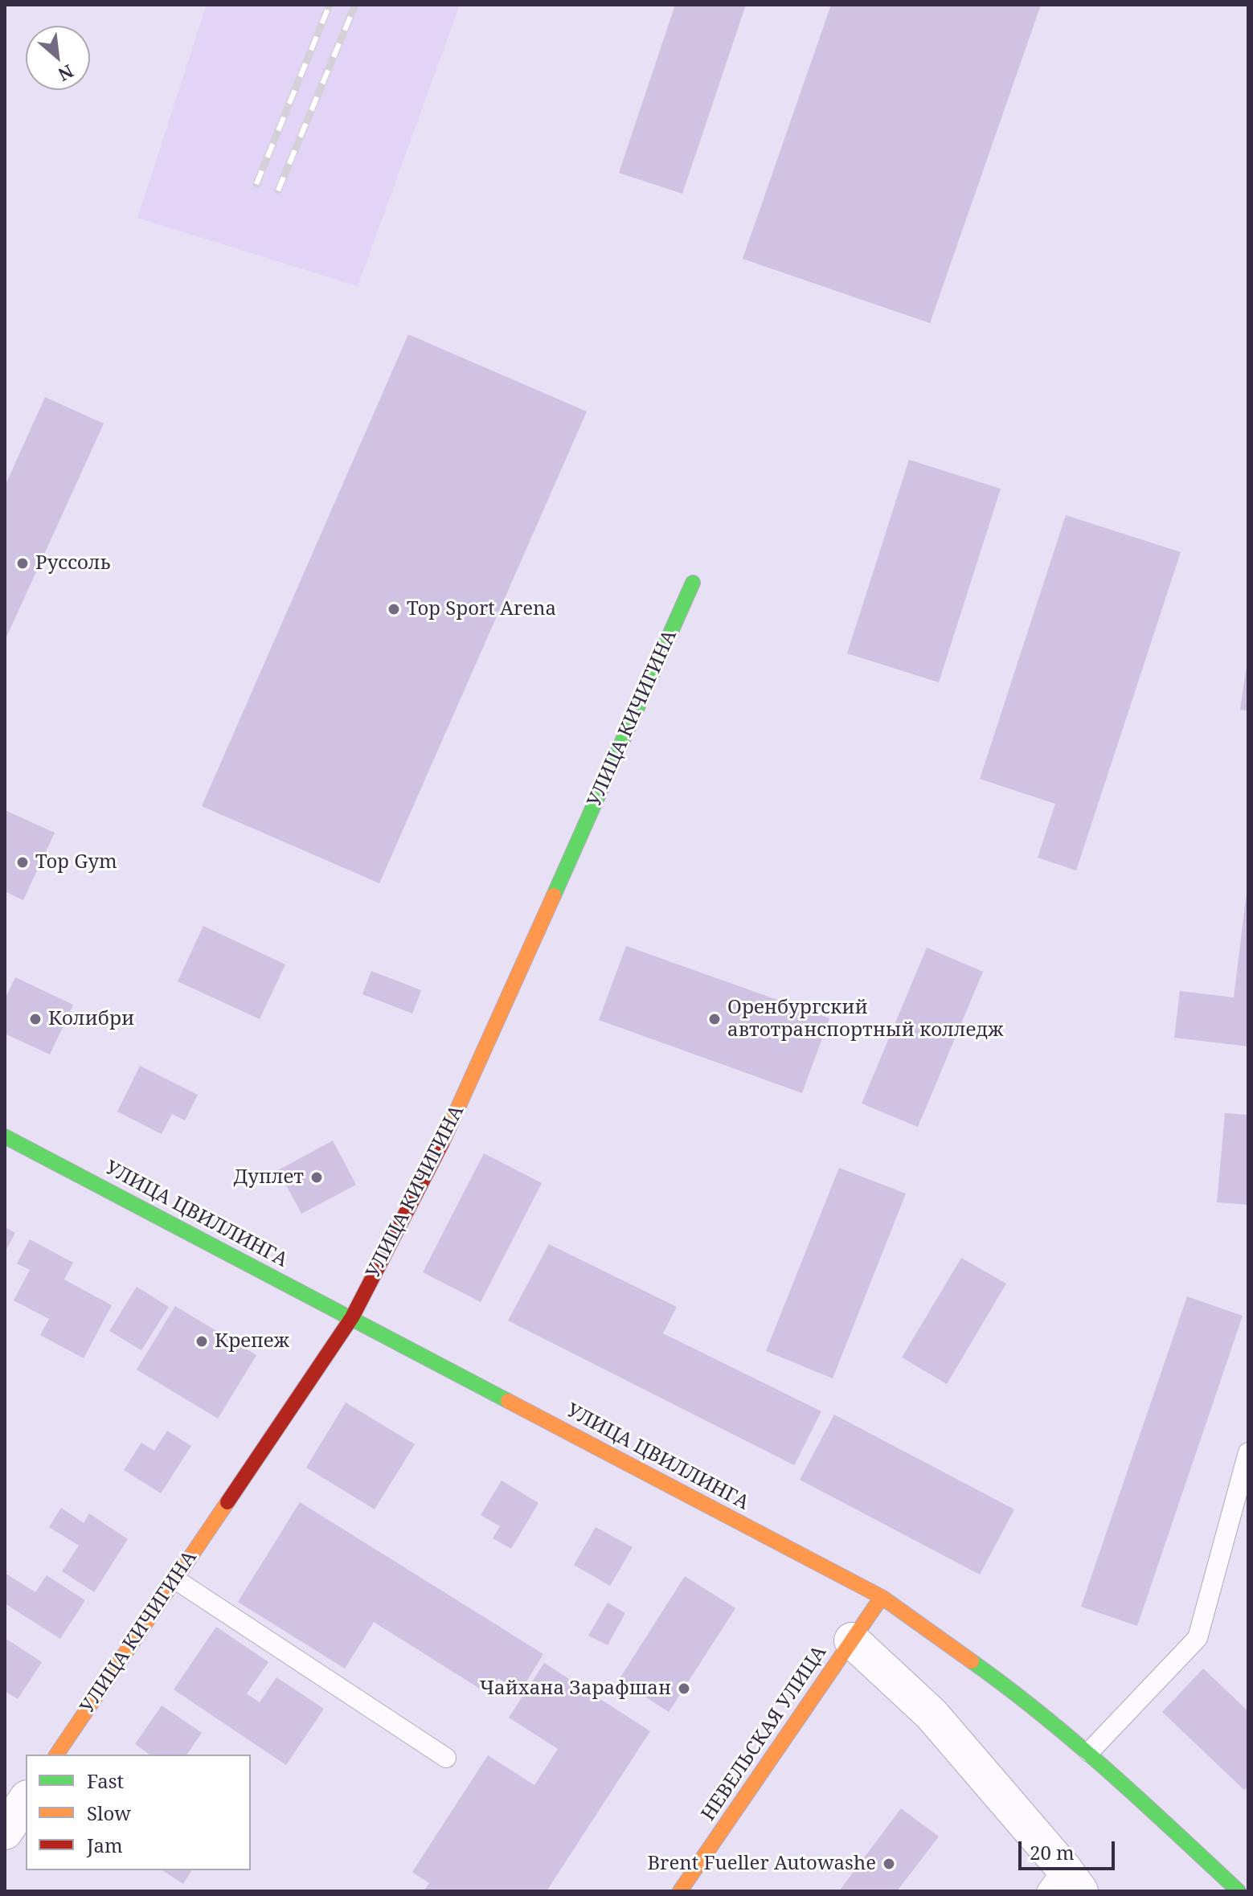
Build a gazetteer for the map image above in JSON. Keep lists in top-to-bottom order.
{
  "streets": {
    "street": ["УЛИЦА КИЧИГИНА", "УЛИЦА ЦВИЛЛИНГА", "НЕВЕЛЬСКАЯ УЛИЦА"]
  },
  "crossings": [
    ["УЛИЦА КИЧИГИНА", "УЛИЦА ЦВИЛЛИНГА"],
    ["УЛИЦА ЦВИЛЛИНГА", "НЕВЕЛЬСКАЯ УЛИЦА"]
  ],
  "places": [
    "Руссоль",
    "Top Sport Arena",
    "Top Gym",
    "Колибри",
    "Оренбургский автотранспортный колледж",
    "Дуплет",
    "Крепеж",
    "Чайхана Зарафшан",
    "Brent Fueller Autowashe"
  ],
  "legend": ["Fast", "Slow", "Jam"],
  "scale_bar": "20 m",
  "north": "bottom right"
}
